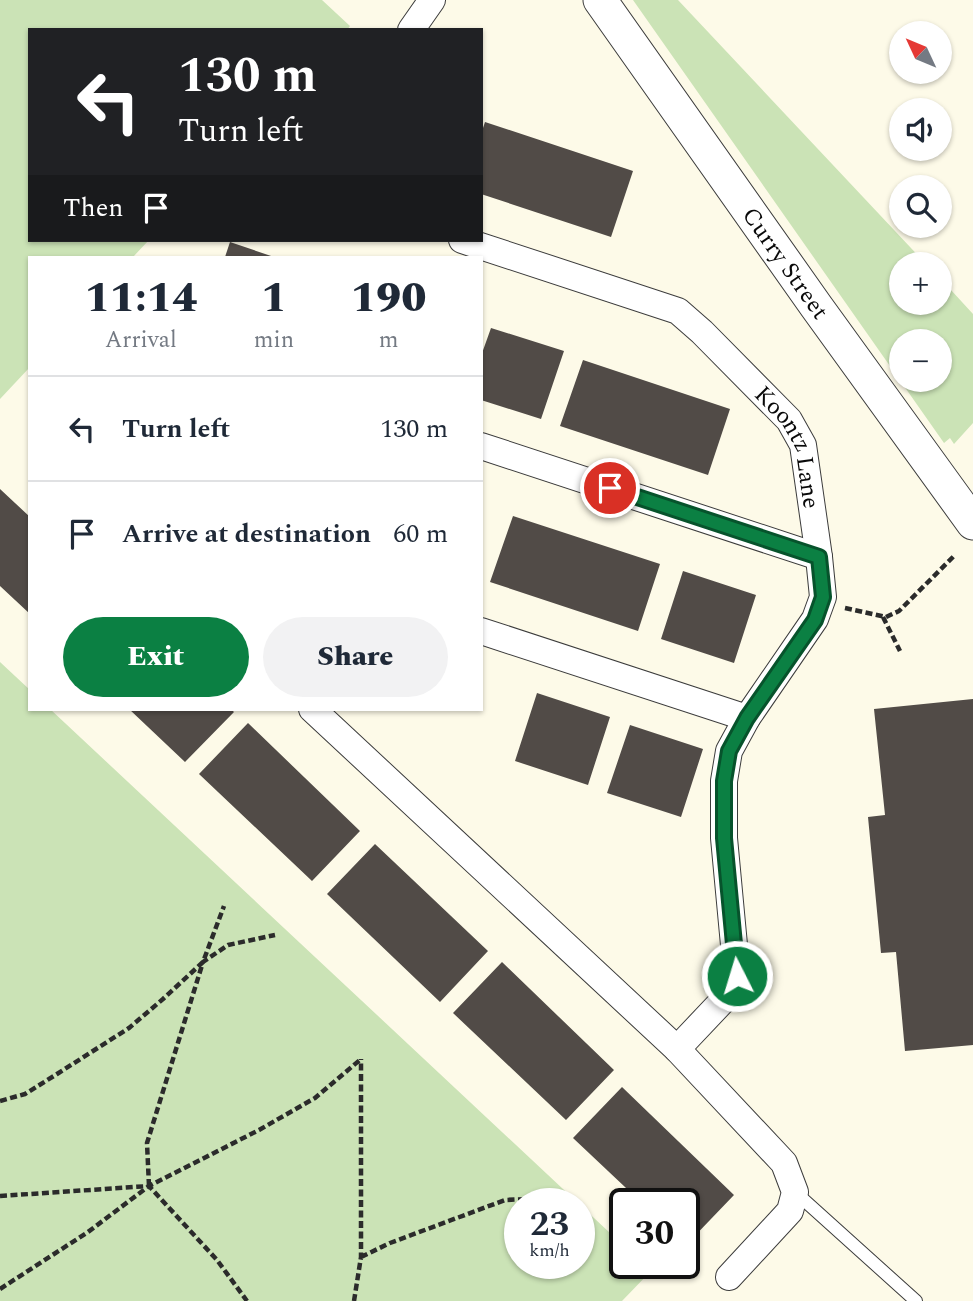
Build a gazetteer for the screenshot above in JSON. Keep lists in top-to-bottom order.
{
  "streets": {
    "street": ["Curry Street", "Koontz Lane"]
  },
  "north": "top left",
  "page": {
    "map_buttons": ["+", "−"],
    "turn": ["130 m", "Turn left"],
    "then": "Then",
    "eta": [
      "11:14",
      "Arrival",
      "1",
      "min",
      "190",
      "m"
    ],
    "list": [
      {
        "name": "Turn left",
        "value": "130 m"
      },
      {
        "name": "Arrive at destination",
        "value": "60 m"
      }
    ],
    "buttons": ["Exit", "Share"],
    "speed": "23 km/h",
    "limit": "30"
  }
}
